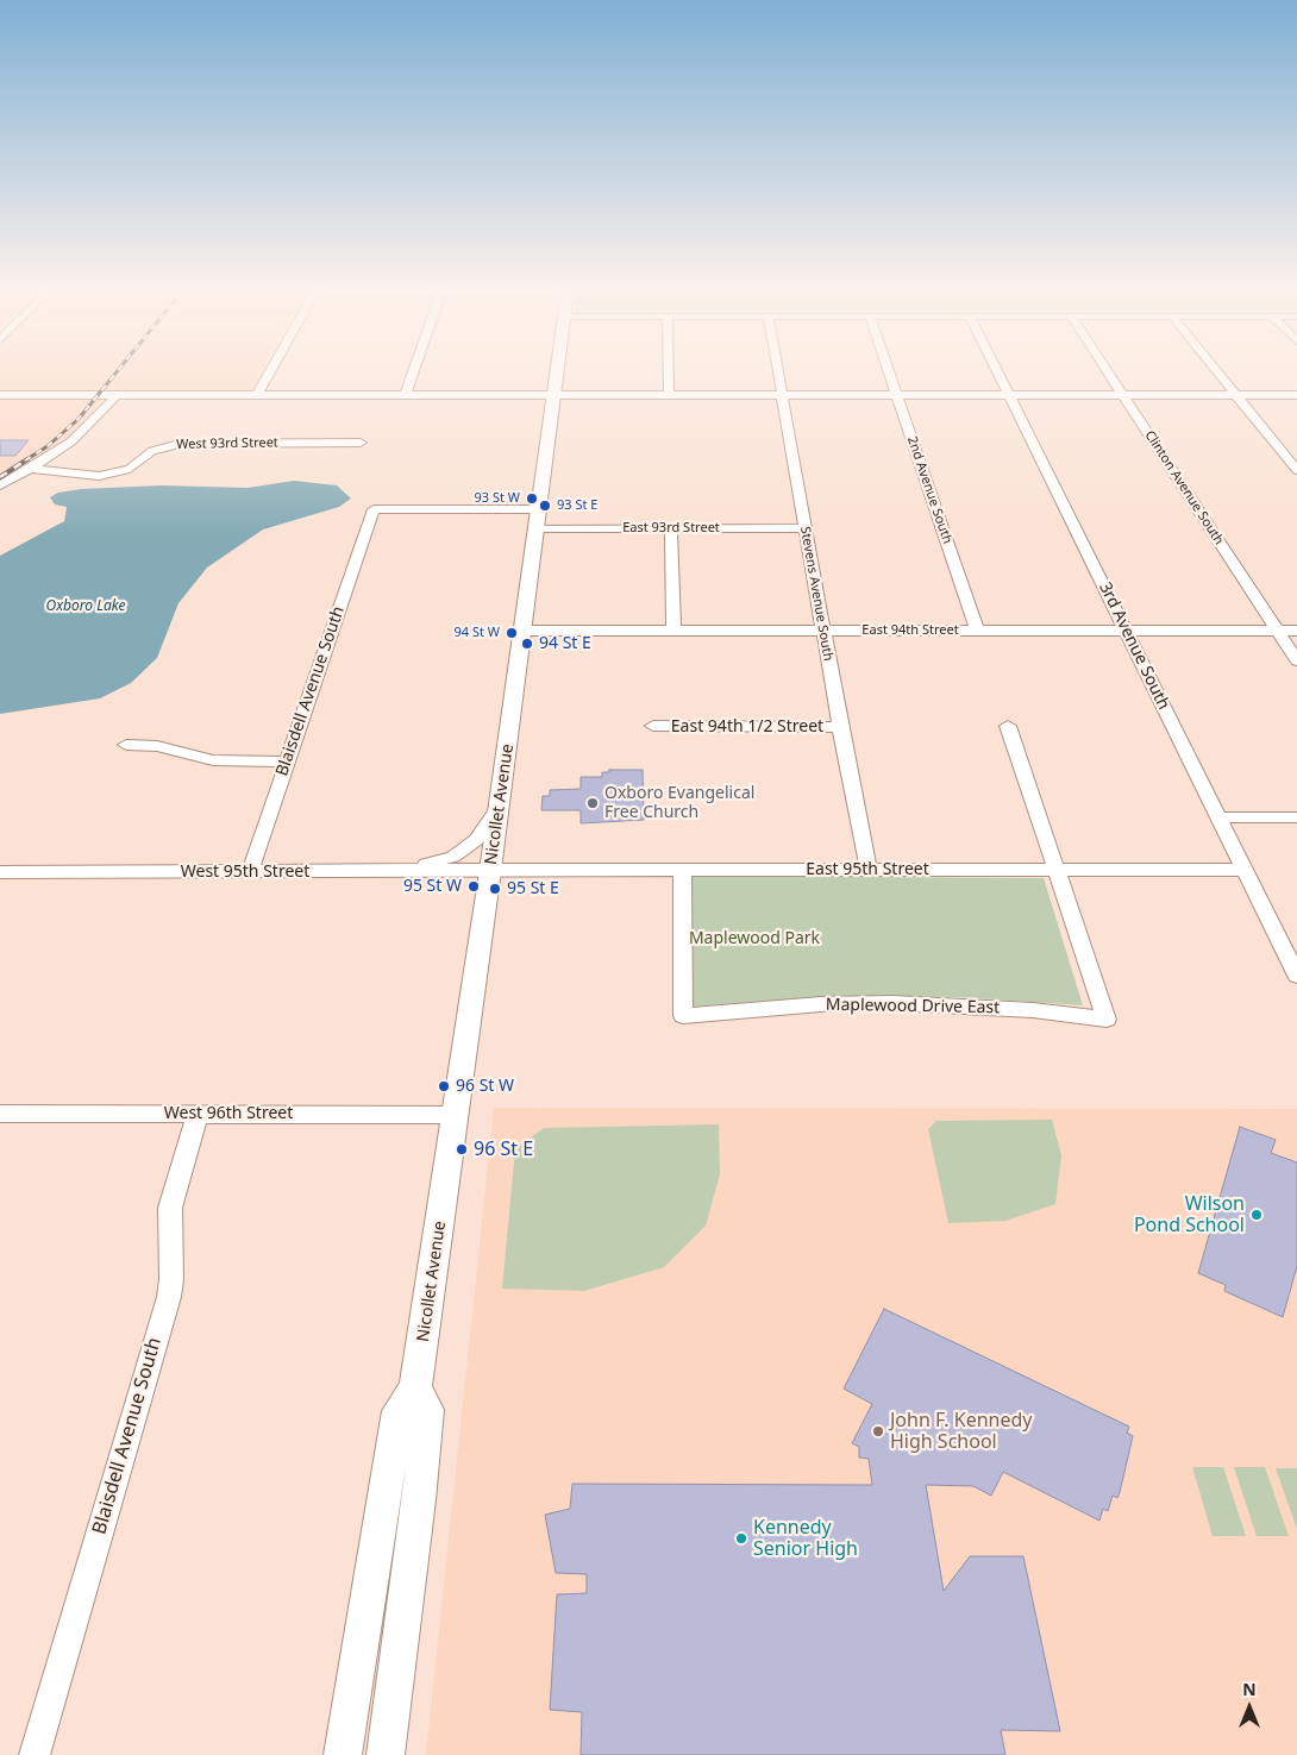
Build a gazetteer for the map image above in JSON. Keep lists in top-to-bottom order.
{
  "streets": {
    "main road": ["Nicollet Avenue"],
    "street": [
      "West 93rd Street",
      "Clinton Avenue South",
      "2nd Avenue South",
      "East 93rd Street",
      "Stevens Avenue South",
      "East 94th Street",
      "3rd Avenue South",
      "Blaisdell Avenue South",
      "East 94th 1/2 Street",
      "East 95th Street",
      "West 95th Street",
      "Maplewood Drive East",
      "West 96th Street"
    ]
  },
  "crossings": [
    ["Clinton Avenue South", "East 94th Street"],
    ["2nd Avenue South", "East 94th Street"],
    ["East 93rd Street", "Stevens Avenue South"],
    ["East 93rd Street", "Nicollet Avenue"],
    ["Stevens Avenue South", "East 94th Street"],
    ["Stevens Avenue South", "East 94th 1/2 Street"],
    ["Stevens Avenue South", "East 95th Street"],
    ["East 94th Street", "3rd Avenue South"],
    ["East 94th Street", "Nicollet Avenue"],
    ["3rd Avenue South", "East 95th Street"],
    ["Blaisdell Avenue South", "Nicollet Avenue"],
    ["Blaisdell Avenue South", "West 95th Street"],
    ["Blaisdell Avenue South", "West 96th Street"],
    ["Nicollet Avenue", "East 95th Street"],
    ["Nicollet Avenue", "West 95th Street"],
    ["Nicollet Avenue", "West 96th Street"],
    ["East 95th Street", "West 95th Street"],
    ["East 95th Street", "Maplewood Drive East"]
  ],
  "water": ["Oxboro Lake"],
  "parks": ["Maplewood Park"],
  "places": [
    "93 St W",
    "93 St E",
    "94 St W",
    "94 St E",
    "Oxboro Evangelical Free Church",
    "95 St W",
    "95 St E",
    "96 St W",
    "96 St E",
    "Wilson Pond School",
    "John F. Kennedy High School",
    "Kennedy Senior High"
  ],
  "north": "top"
}
